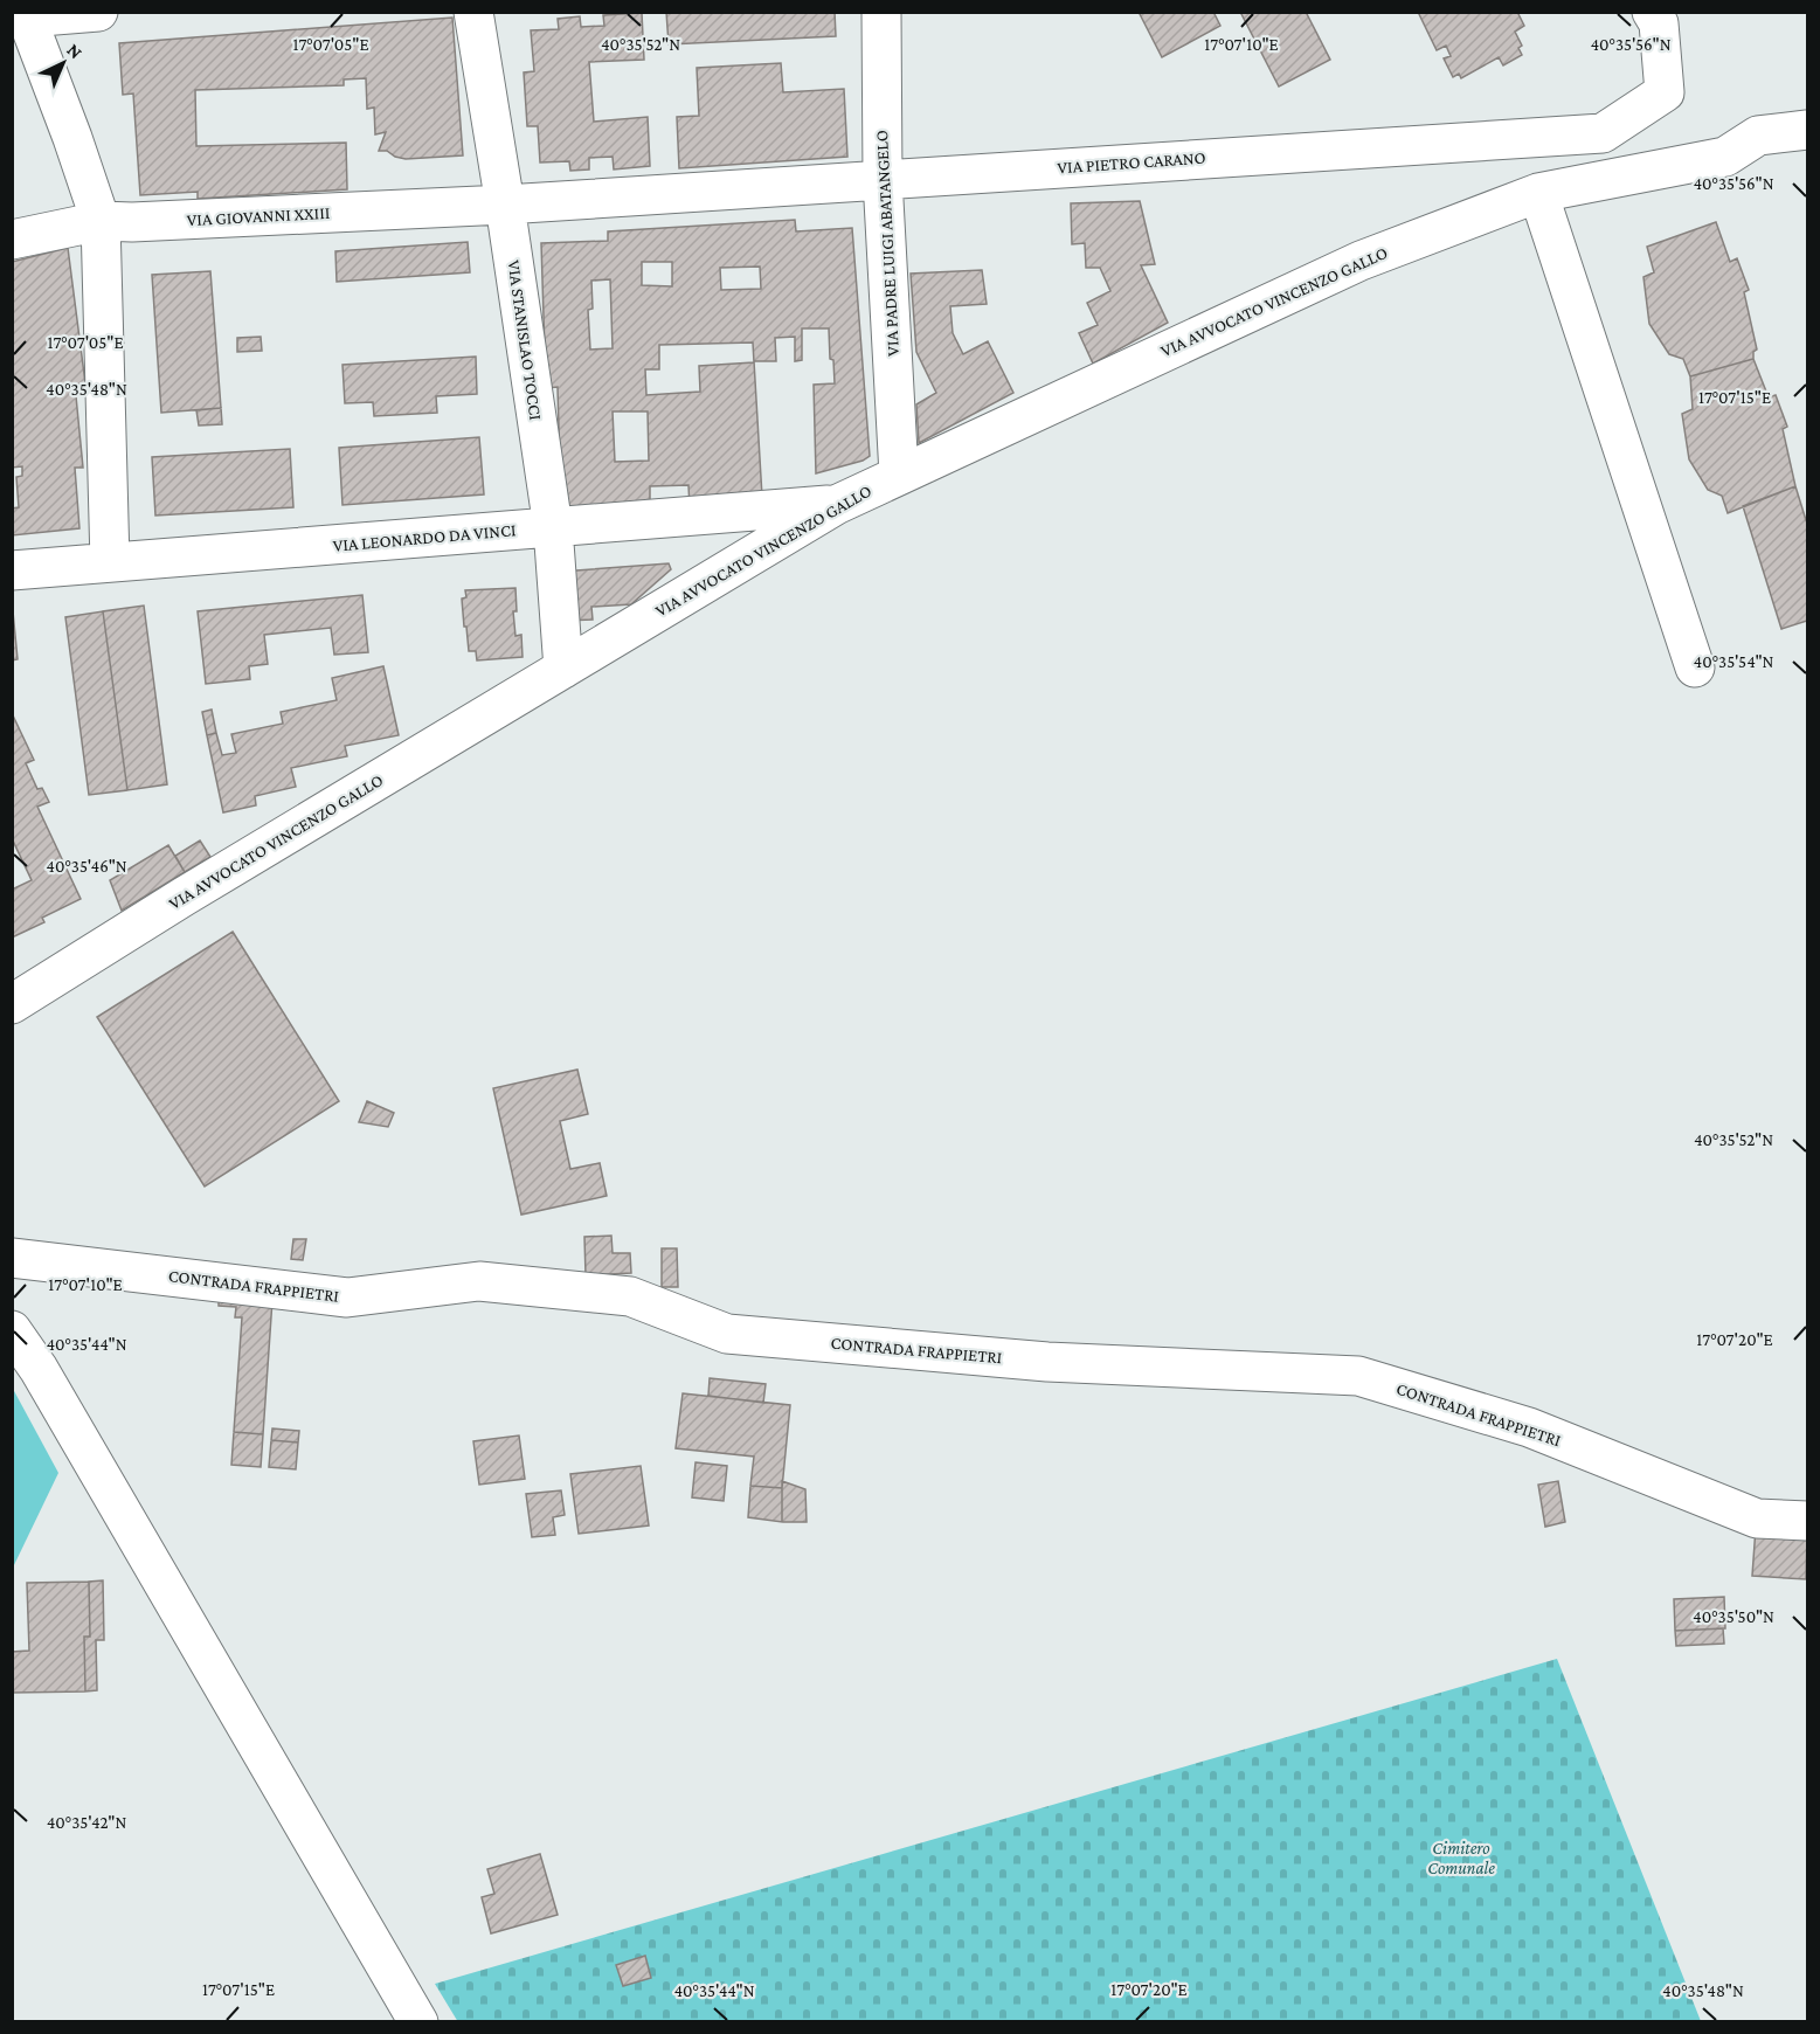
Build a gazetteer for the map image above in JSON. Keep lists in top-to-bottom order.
{
  "streets": {
    "street": [
      "VIA PIETRO CARANO",
      "VIA GIOVANNI XXIII",
      "VIA PADRE LUIGI ABATANGELO",
      "VIA AVVOCATO VINCENZO GALLO",
      "VIA STANISLAO TOCCI",
      "VIA LEONARDO DA VINCI",
      "CONTRADA FRAPPIETRI"
    ]
  },
  "crossings": [
    ["VIA PIETRO CARANO", "VIA GIOVANNI XXIII"],
    ["VIA PIETRO CARANO", "VIA PADRE LUIGI ABATANGELO"],
    ["VIA PIETRO CARANO", "VIA STANISLAO TOCCI"],
    ["VIA GIOVANNI XXIII", "VIA STANISLAO TOCCI"],
    ["VIA PADRE LUIGI ABATANGELO", "VIA AVVOCATO VINCENZO GALLO"],
    ["VIA AVVOCATO VINCENZO GALLO", "VIA STANISLAO TOCCI"],
    ["VIA AVVOCATO VINCENZO GALLO", "VIA LEONARDO DA VINCI"],
    ["VIA STANISLAO TOCCI", "VIA LEONARDO DA VINCI"]
  ],
  "parks": ["Cimitero Comunale"],
  "north": "top right",
  "coordinates": [
    "40°35'52\"N",
    "40°35'56\"N",
    "17°07'05\"E",
    "17°07'10\"E",
    "40°35'48\"N",
    "17°07'15\"E",
    "40°35'54\"N",
    "40°35'46\"N",
    "17°07'20\"E",
    "40°35'44\"N",
    "40°35'50\"N",
    "40°35'42\"N"
  ]
}
